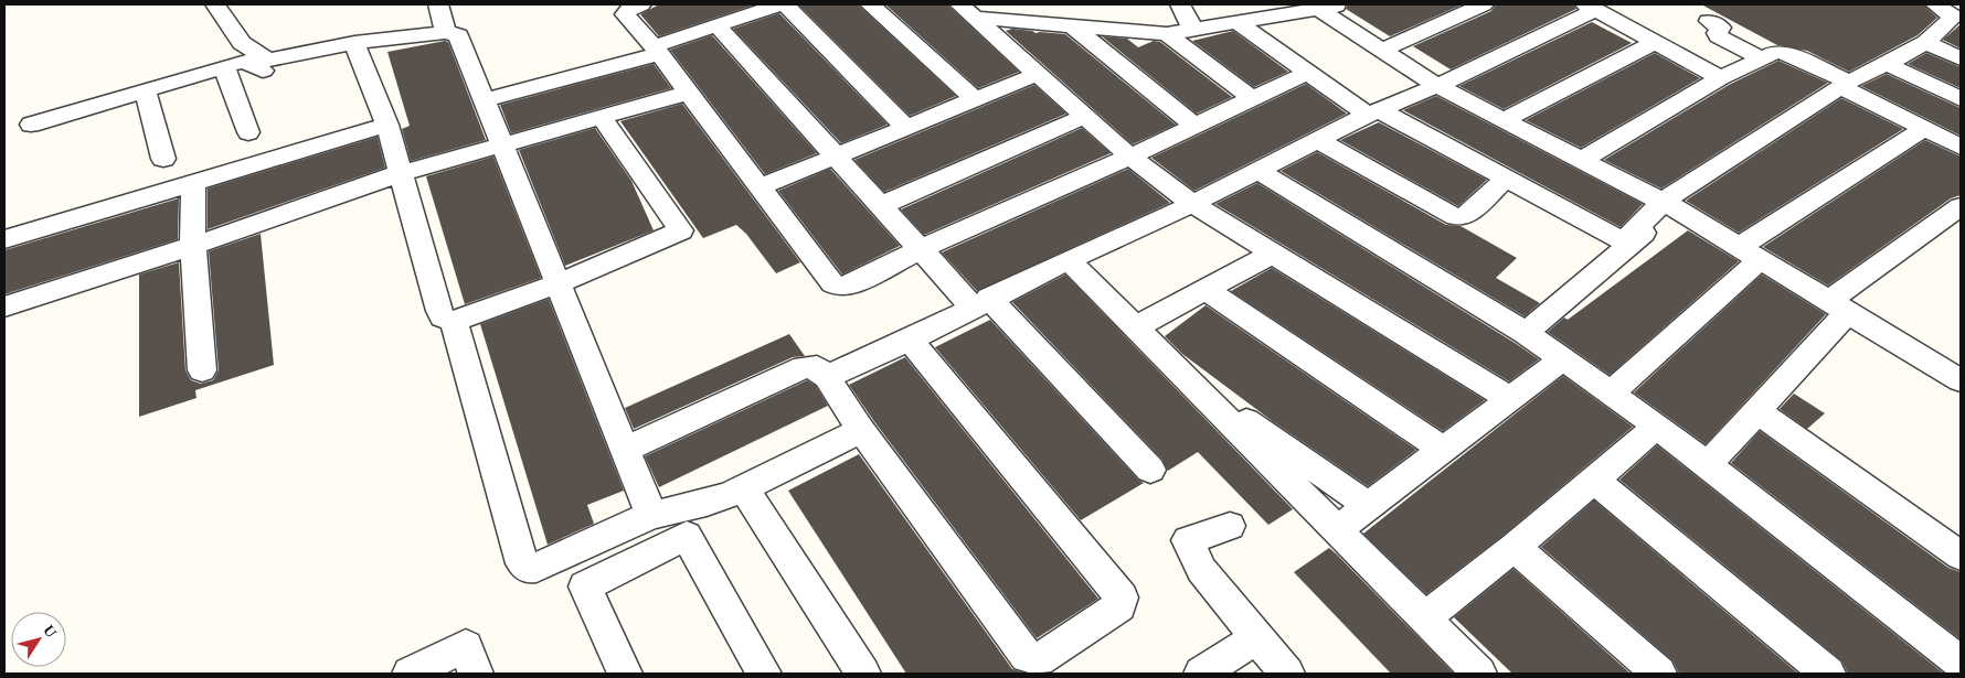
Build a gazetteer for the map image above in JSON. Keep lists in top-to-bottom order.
{
  "north": "top right"
}
